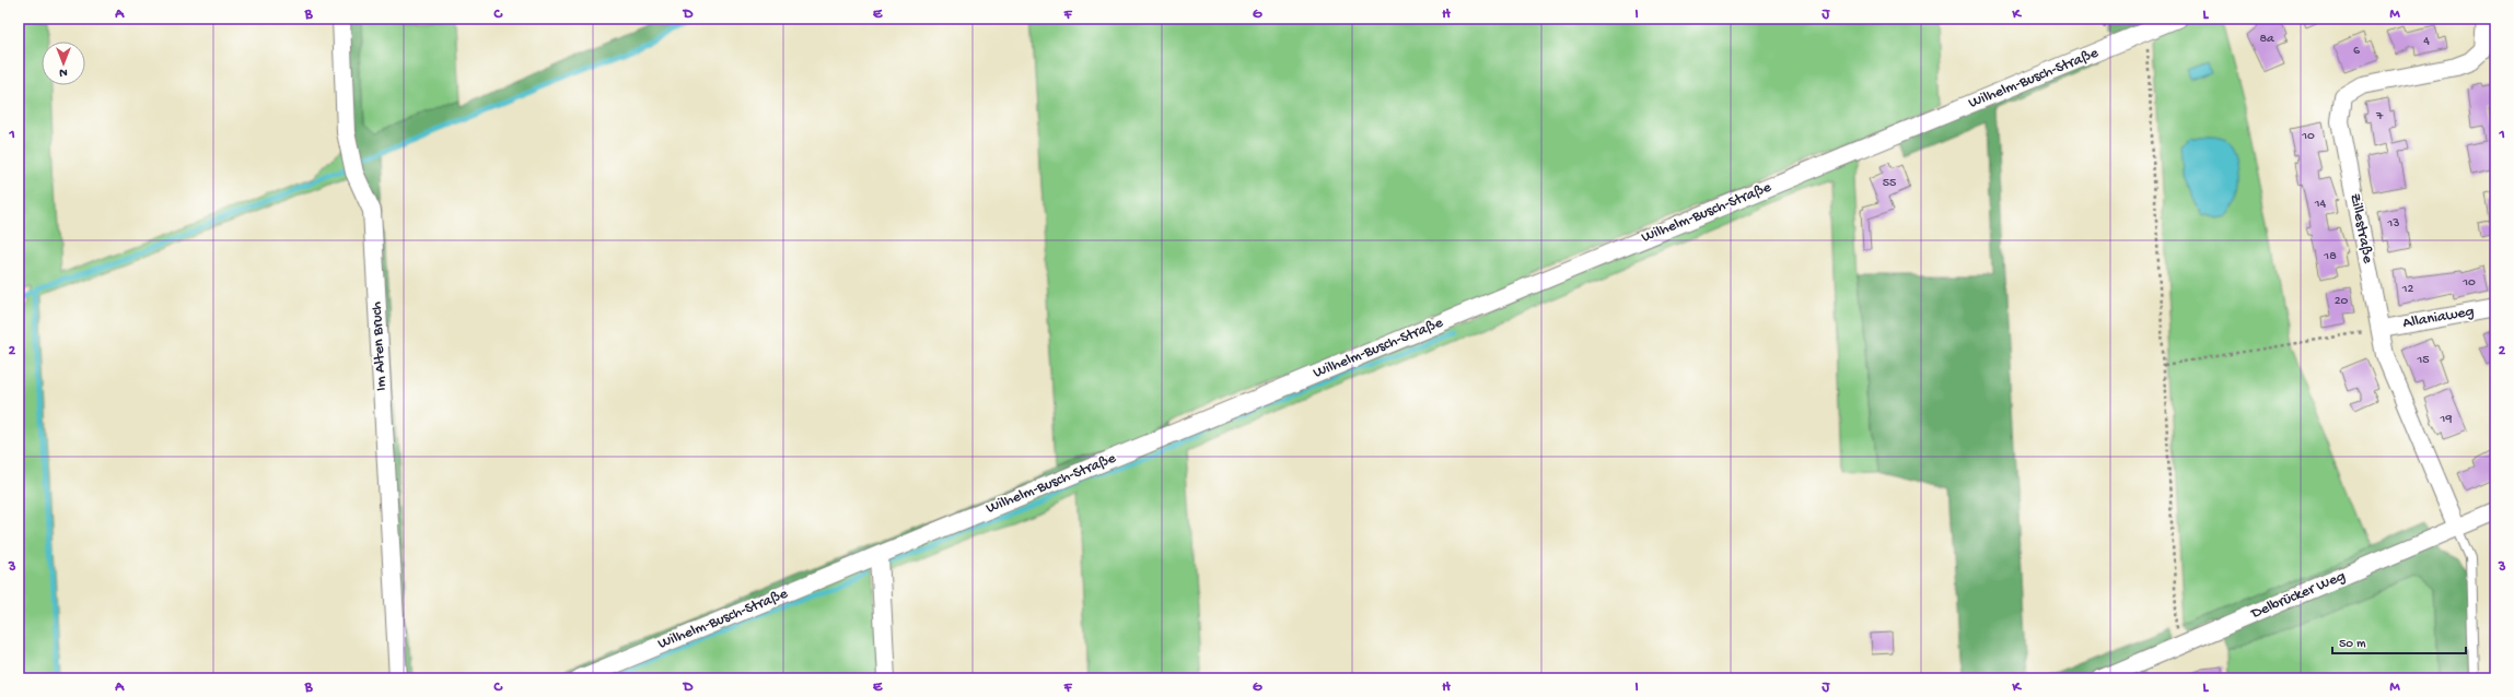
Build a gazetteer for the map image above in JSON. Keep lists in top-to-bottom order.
{
  "streets": {
    "street": [
      "Wilhelm-Busch-Straße",
      "Zillestraße",
      "Allaniaweg",
      "Im Alten Bruch",
      "Delbrücker Weg"
    ]
  },
  "crossings": [
    ["Zillestraße", "Allaniaweg"],
    ["Zillestraße", "Delbrücker Weg"]
  ],
  "house_numbers": [
    "8a",
    "4",
    "6",
    "7",
    "10",
    "55",
    "14",
    "13",
    "18",
    "10",
    "12",
    "20",
    "15",
    "19"
  ],
  "scale_bar": "50 m",
  "north": "bottom",
  "grid": {
    "columns": [
      "A",
      "B",
      "C",
      "D",
      "E",
      "F",
      "G",
      "H",
      "I",
      "J",
      "K",
      "L",
      "M"
    ],
    "rows": ["1", "2", "3"]
  }
}
